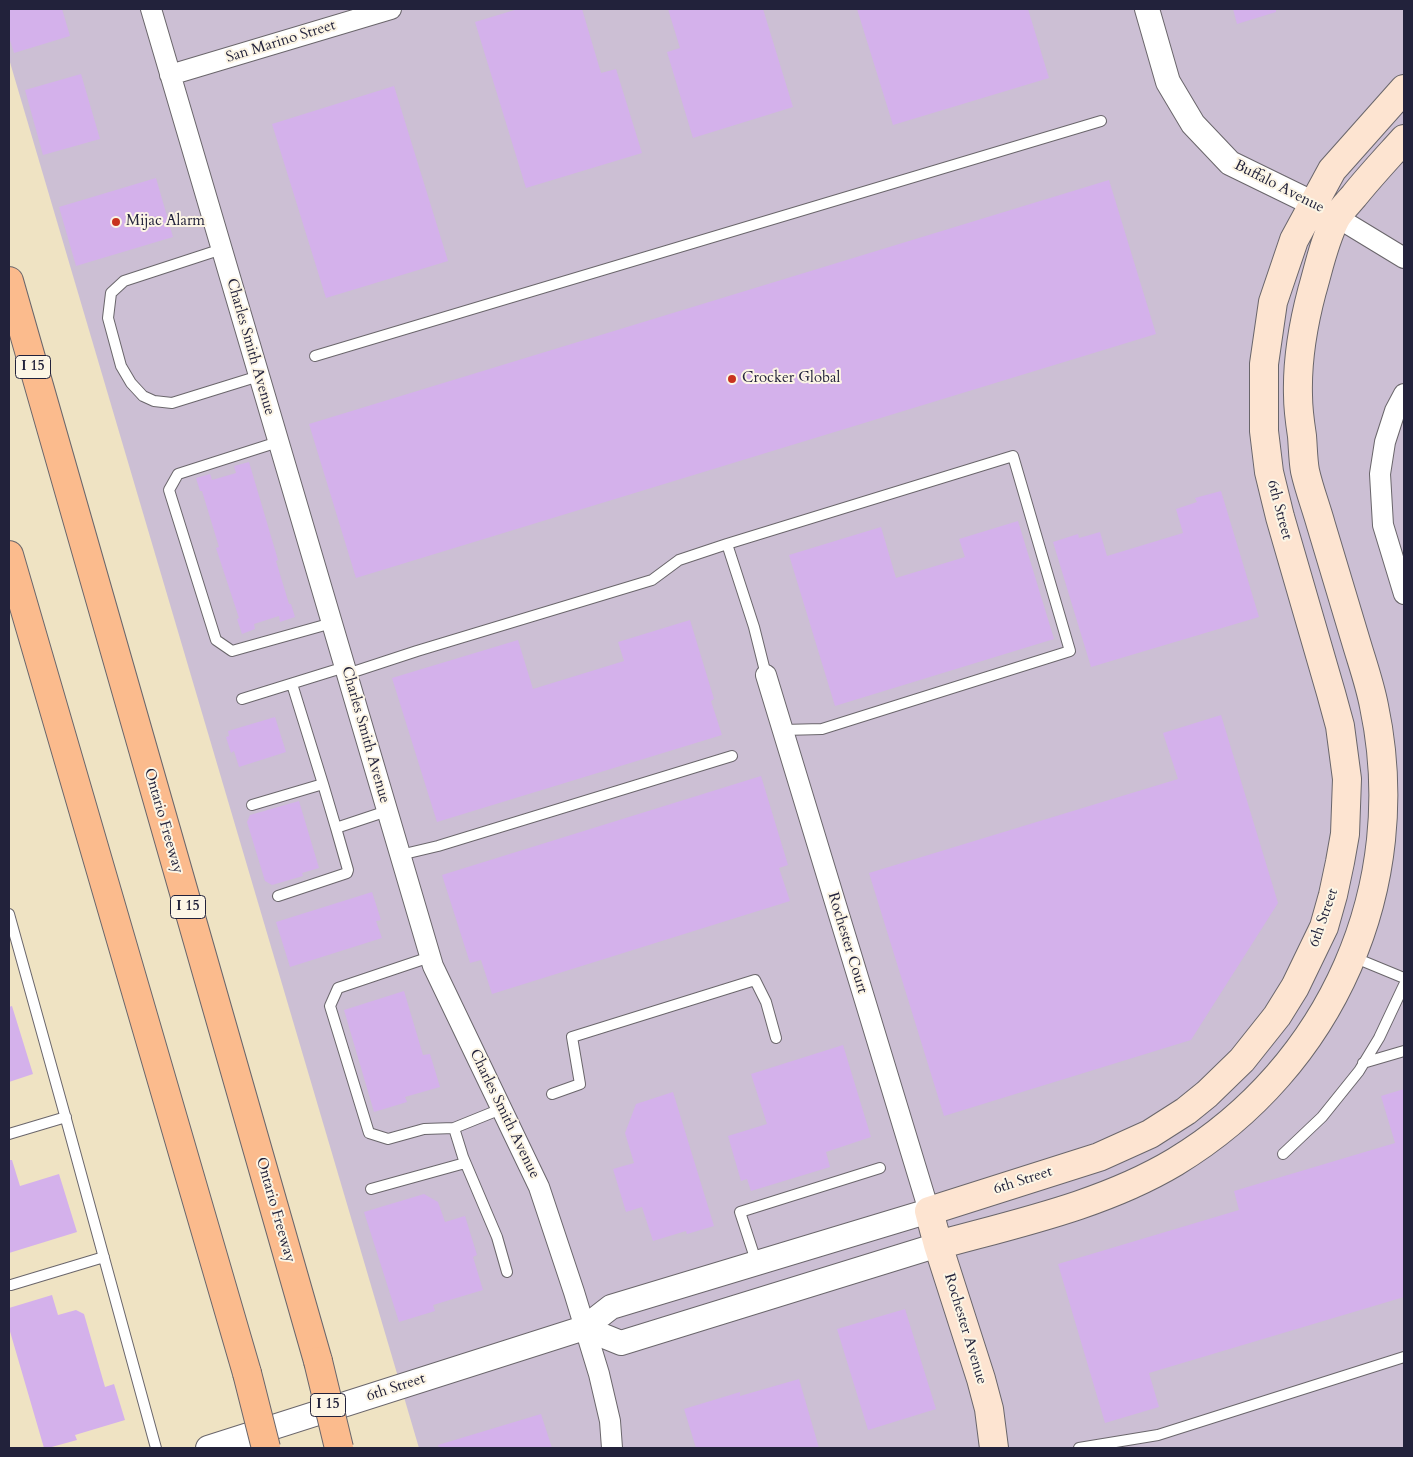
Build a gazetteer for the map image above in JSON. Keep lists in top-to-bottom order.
{
  "streets": {
    "highway": ["I 15", "Ontario Freeway"],
    "main road": ["6th Street", "Rochester Avenue"],
    "street": [
      "San Marino Street",
      "Buffalo Avenue",
      "Charles Smith Avenue",
      "Rochester Court"
    ]
  },
  "crossings": [
    ["San Marino Street", "Charles Smith Avenue"],
    ["Buffalo Avenue", "6th Street"],
    ["Charles Smith Avenue", "6th Street"],
    ["6th Street", "Rochester Court"],
    ["6th Street", "Rochester Avenue"],
    ["Rochester Court", "Rochester Avenue"]
  ],
  "places": ["Mijac Alarm", "Crocker Global"]
}
